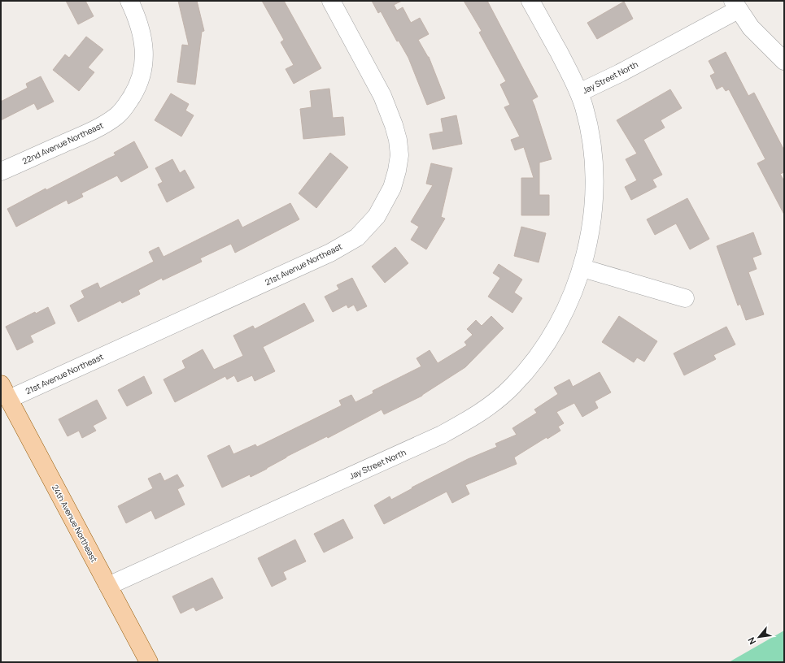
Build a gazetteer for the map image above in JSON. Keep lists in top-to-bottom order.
{
  "streets": {
    "main road": ["24th Avenue Northeast"],
    "street": ["Jay Street North", "22nd Avenue Northeast", "21st Avenue Northeast"]
  },
  "crossings": [
    ["Jay Street North", "24th Avenue Northeast"],
    ["21st Avenue Northeast", "24th Avenue Northeast"]
  ],
  "north": "bottom left"
}
